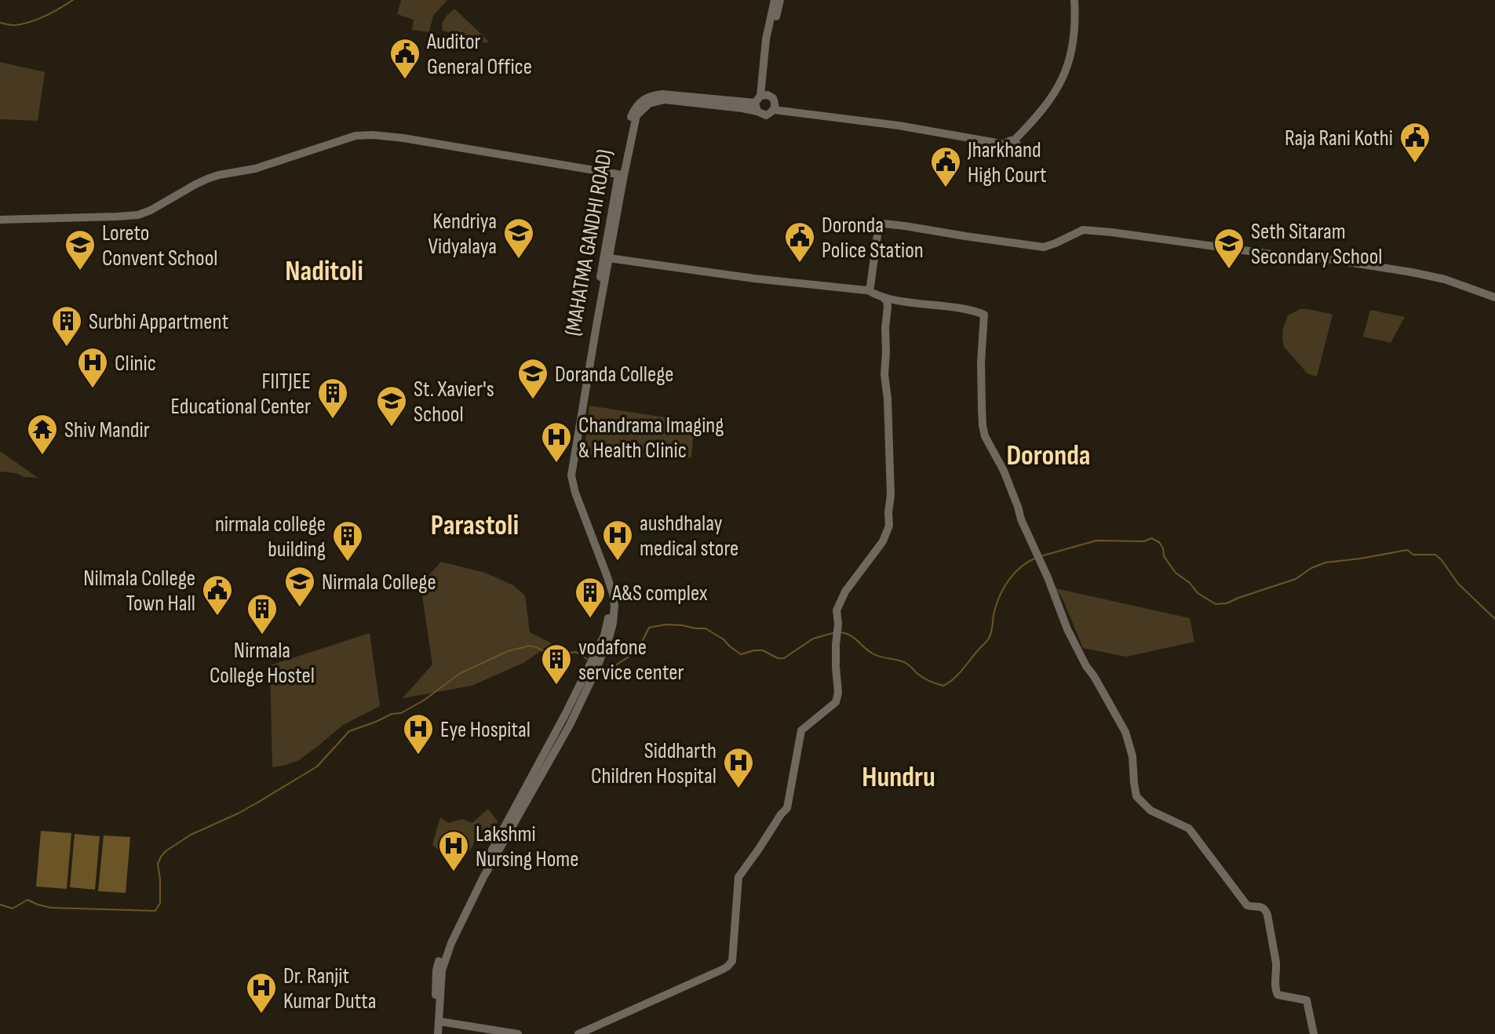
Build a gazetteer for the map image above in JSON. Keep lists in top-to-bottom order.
{
  "streets": {
    "main road": ["(MAHATMA GANDHI ROAD)"]
  },
  "districts": [
    "Naditoli",
    "Doronda",
    "Parastoli",
    "Hundru"
  ],
  "places": {
    "public building": [
      "Auditor General Office",
      "Raja Rani Kothi",
      "Jharkhand High Court",
      "Doronda Police Station",
      "Nilmala College Town Hall"
    ],
    "school or university": [
      "Kendriya Vidyalaya",
      "Seth Sitaram Secondary School",
      "Loreto Convent School",
      "Doranda College",
      "St. Xavier's School",
      "Nirmala College"
    ],
    "building": [
      "Surbhi Appartment",
      "FIITJEE Educational Center",
      "nirmala college building",
      "A&S complex",
      "Nirmala College Hostel",
      "vodafone service center"
    ],
    "hospital": [
      "Clinic",
      "Chandrama Imaging & Health Clinic",
      "aushdhalay medical store",
      "Eye Hospital",
      "Siddharth Children Hospital",
      "Lakshmi Nursing Home",
      "Dr. Ranjit Kumar Dutta"
    ],
    "temple": ["Shiv Mandir"]
  }
}
